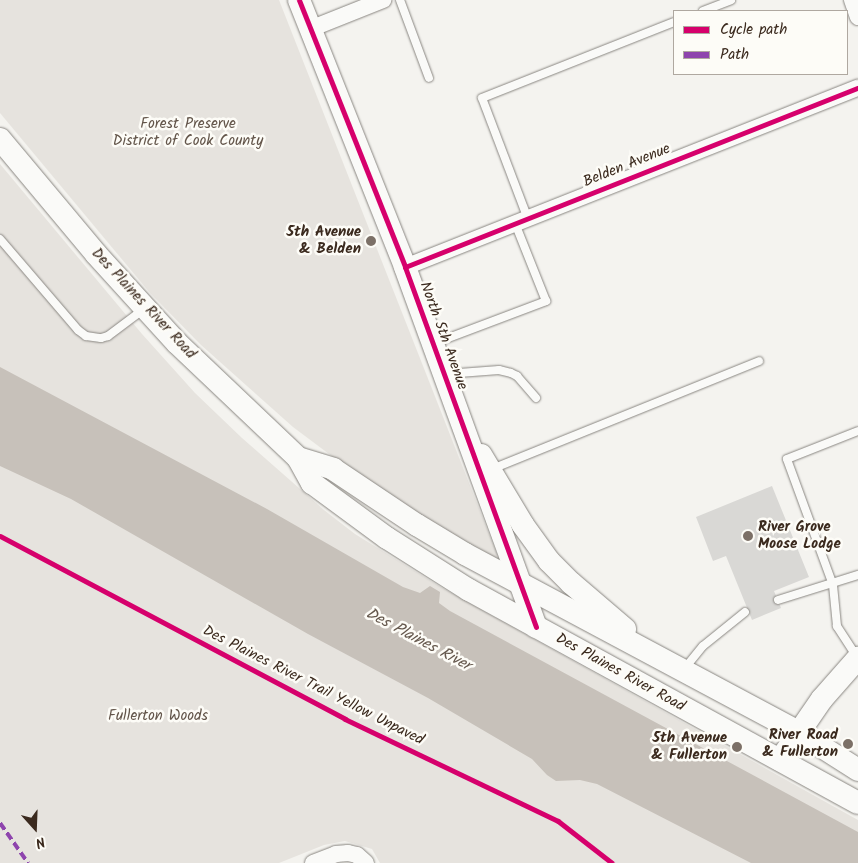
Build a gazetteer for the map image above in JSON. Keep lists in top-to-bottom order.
{
  "streets": {
    "main road": ["Des Plaines River Road", "North 5th Avenue"],
    "street": ["Belden Avenue"],
    "cycle path": ["Des Plaines River Trail Yellow Unpaved"]
  },
  "crossings": [
    ["Belden Avenue", "North 5th Avenue"],
    ["Des Plaines River Road", "North 5th Avenue"]
  ],
  "water": ["Des Plaines River"],
  "parks": ["Forest Preserve District of Cook County", "Fullerton Woods"],
  "places": [
    "5th Avenue & Belden",
    "River Grove Moose Lodge",
    "River Road & Fullerton",
    "5th Avenue & Fullerton"
  ],
  "legend": ["Cycle path", "Path"],
  "north": "bottom"
}
